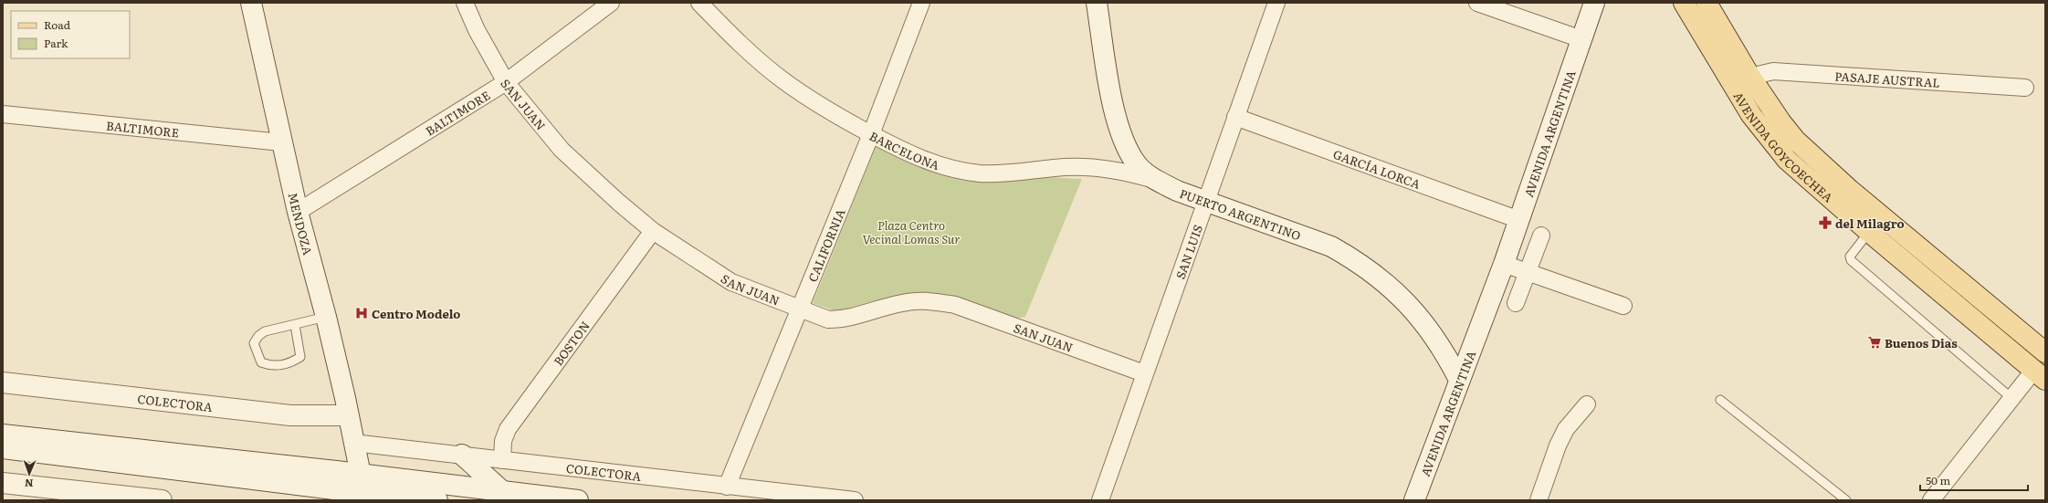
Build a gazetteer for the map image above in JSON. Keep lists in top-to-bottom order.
{
  "streets": {
    "main road": [
      "AVENIDA ARGENTINA",
      "AVENIDA GOYCOECHEA",
      "PUERTO ARGENTINO",
      "MENDOZA",
      "COLECTORA"
    ],
    "street": [
      "PASAJE AUSTRAL",
      "SAN JUAN",
      "BALTIMORE",
      "BARCELONA",
      "GARCÍA LORCA",
      "CALIFORNIA",
      "SAN LUIS",
      "BOSTON"
    ]
  },
  "crossings": [
    ["PASAJE AUSTRAL", "AVENIDA GOYCOECHEA"],
    ["SAN JUAN", "BALTIMORE"],
    ["SAN JUAN", "CALIFORNIA"],
    ["SAN JUAN", "SAN LUIS"],
    ["SAN JUAN", "BOSTON"],
    ["BALTIMORE", "MENDOZA"],
    ["AVENIDA ARGENTINA", "GARCÍA LORCA"],
    ["AVENIDA ARGENTINA", "PUERTO ARGENTINO"],
    ["BARCELONA", "PUERTO ARGENTINO"],
    ["BARCELONA", "CALIFORNIA"],
    ["GARCÍA LORCA", "SAN LUIS"],
    ["PUERTO ARGENTINO", "SAN LUIS"],
    ["MENDOZA", "COLECTORA"],
    ["CALIFORNIA", "COLECTORA"],
    ["BOSTON", "COLECTORA"]
  ],
  "parks": ["Plaza Centro Vecinal Lomas Sur"],
  "places": {
    "pharmacy": ["del Milagro"],
    "hospital": ["Centro Modelo"],
    "supermarket": ["Buenos Dias"]
  },
  "legend": ["Road", "Park"],
  "scale_bar": "50 m",
  "north": "bottom"
}
